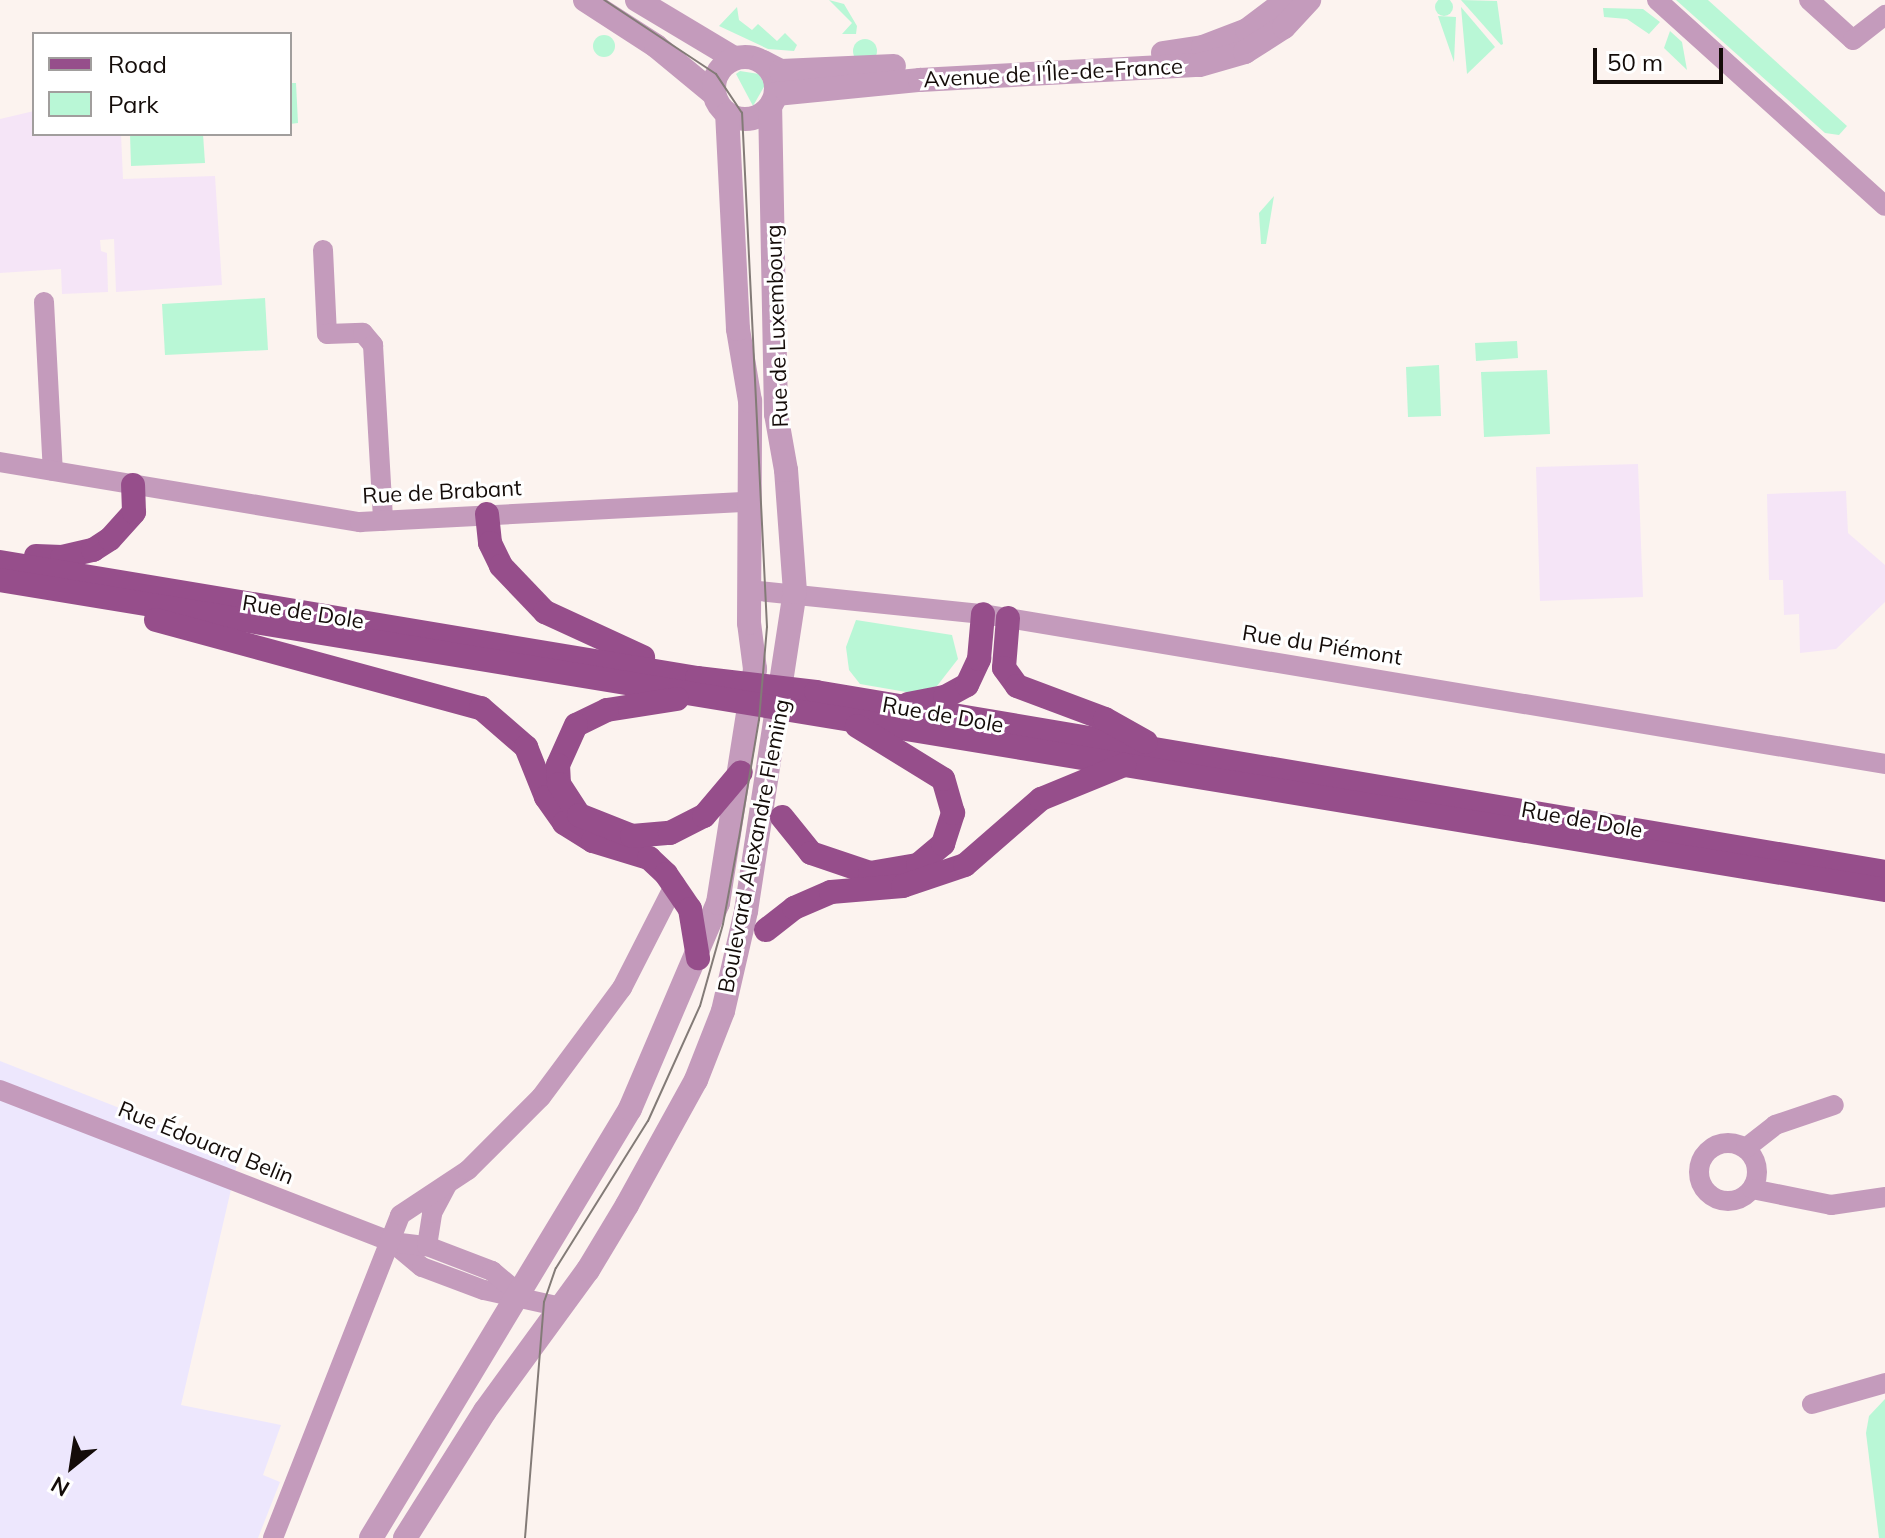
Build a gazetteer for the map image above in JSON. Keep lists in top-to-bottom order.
{
  "streets": {
    "main road": ["Rue de Dole"],
    "street": [
      "Avenue de l'Île-de-France",
      "Rue de Luxembourg",
      "Rue de Brabant",
      "Rue du Piémont",
      "Boulevard Alexandre Fleming",
      "Rue Édouard Belin"
    ]
  },
  "crossings": [
    ["Avenue de l'Île-de-France", "Rue de Luxembourg"],
    ["Rue de Luxembourg", "Rue de Brabant"],
    ["Rue de Luxembourg", "Rue du Piémont"],
    ["Rue de Luxembourg", "Boulevard Alexandre Fleming"],
    ["Rue du Piémont", "Boulevard Alexandre Fleming"],
    ["Boulevard Alexandre Fleming", "Rue Édouard Belin"]
  ],
  "legend": ["Road", "Park"],
  "scale_bar": "50 m",
  "north": "bottom left"
}
